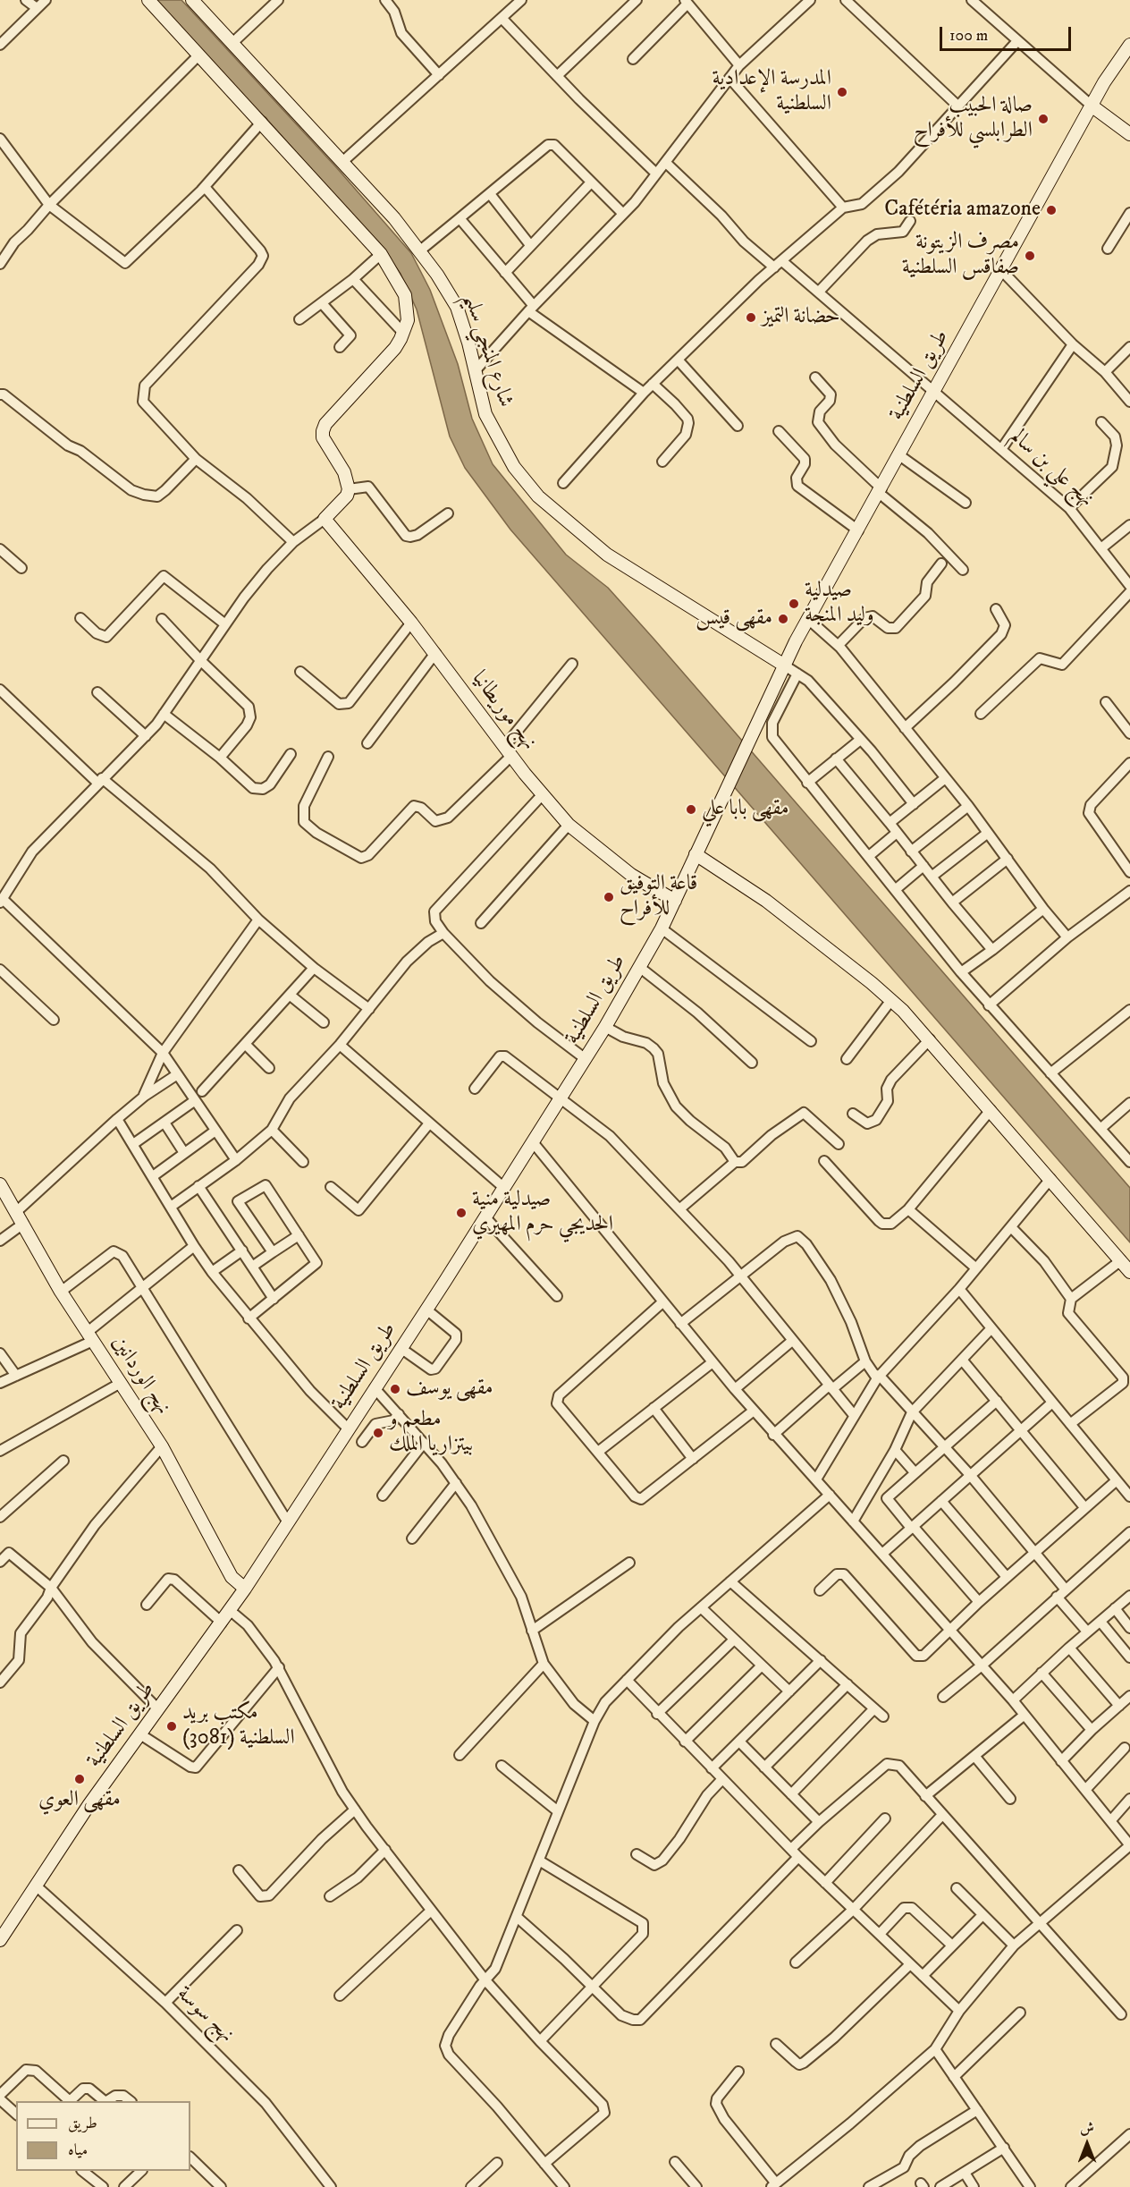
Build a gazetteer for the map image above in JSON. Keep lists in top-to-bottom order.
{
  "streets": {
    "main road": [
      "شارع المنجي سليم",
      "طريق السلطنية",
      "نهج موريطانيا",
      "نهج الوردانين"
    ],
    "street": ["نهج علي بن سالم", "نهج سوسة"]
  },
  "crossings": [
    ["شارع المنجي سليم", "طريق السلطنية"],
    ["طريق السلطنية", "نهج علي بن سالم"],
    ["طريق السلطنية", "نهج موريطانيا"],
    ["طريق السلطنية", "نهج الوردانين"],
    ["طريق السلطنية", "نهج سوسة"]
  ],
  "places": [
    "المدرسة الإعدادية السلطنية",
    "صالة الحبيب الطرابلسي للأفراح",
    "Cafétéria amazone",
    "مصرف الزيتونة صفاقس السلطنية",
    "حضانة التميز",
    "صيدلية وليد المنجة",
    "مقهى قيس",
    "مقهى بابا علي",
    "قاعة التوفيق للأفراح",
    "صيدلية منية الحديجي حرم المهيري",
    "مقهى يوسف",
    "مطعم و بيتزاريا الملك",
    "مكتب بريد السلطنية (3081)",
    "مقهى العوي"
  ],
  "legend": ["طريق", "مياه"],
  "scale_bar": "100 m",
  "north": "top"
}
